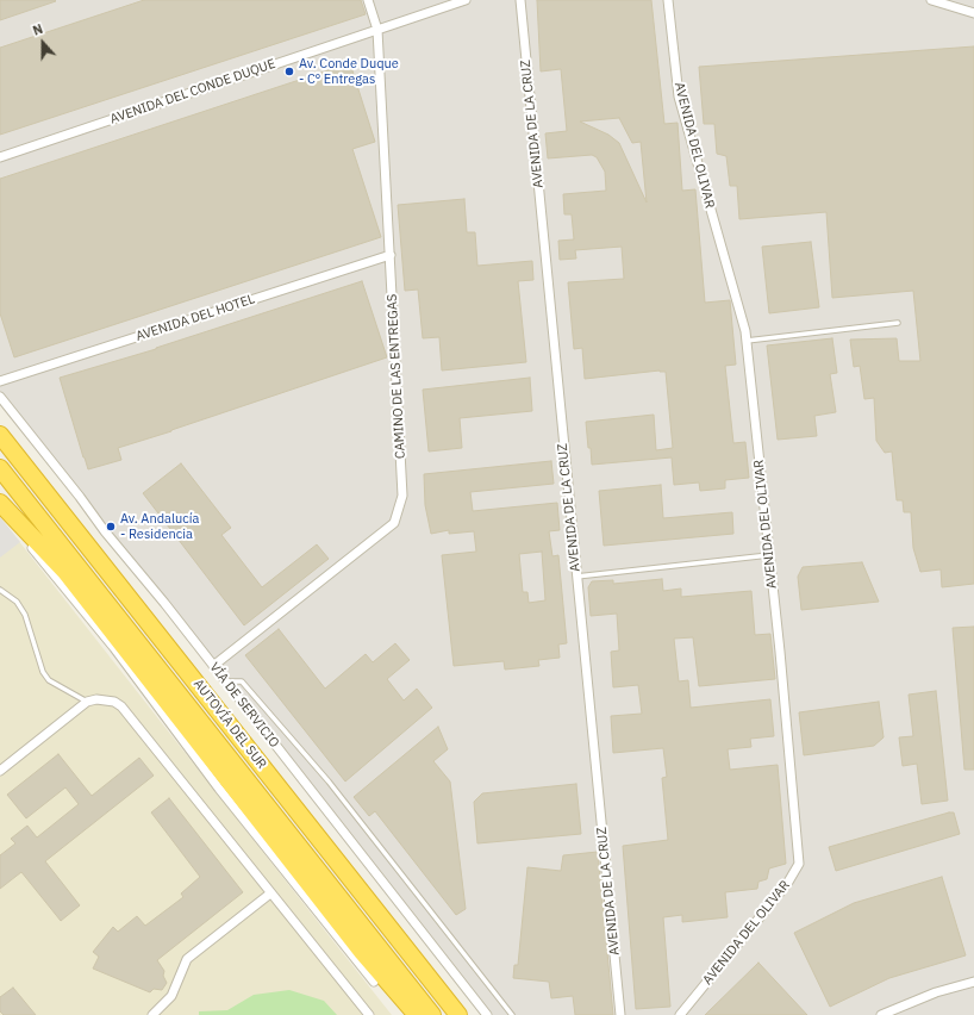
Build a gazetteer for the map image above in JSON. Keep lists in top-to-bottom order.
{
  "streets": {
    "highway": ["AUTOVÍA DEL SUR"],
    "street": [
      "AVENIDA DEL CONDE DUQUE",
      "AVENIDA DE LA CRUZ",
      "AVENIDA DEL OLIVAR",
      "AVENIDA DEL HOTEL",
      "CAMINO DE LAS ENTREGAS",
      "VÍA DE SERVICIO"
    ]
  },
  "crossings": [
    ["AVENIDA DEL CONDE DUQUE", "CAMINO DE LAS ENTREGAS"],
    ["AVENIDA DEL HOTEL", "CAMINO DE LAS ENTREGAS"],
    ["CAMINO DE LAS ENTREGAS", "VÍA DE SERVICIO"]
  ],
  "places": ["Av. Conde Duque - Cº Entregas", "Av. Andalucía - Residencia"],
  "north": "top"
}
